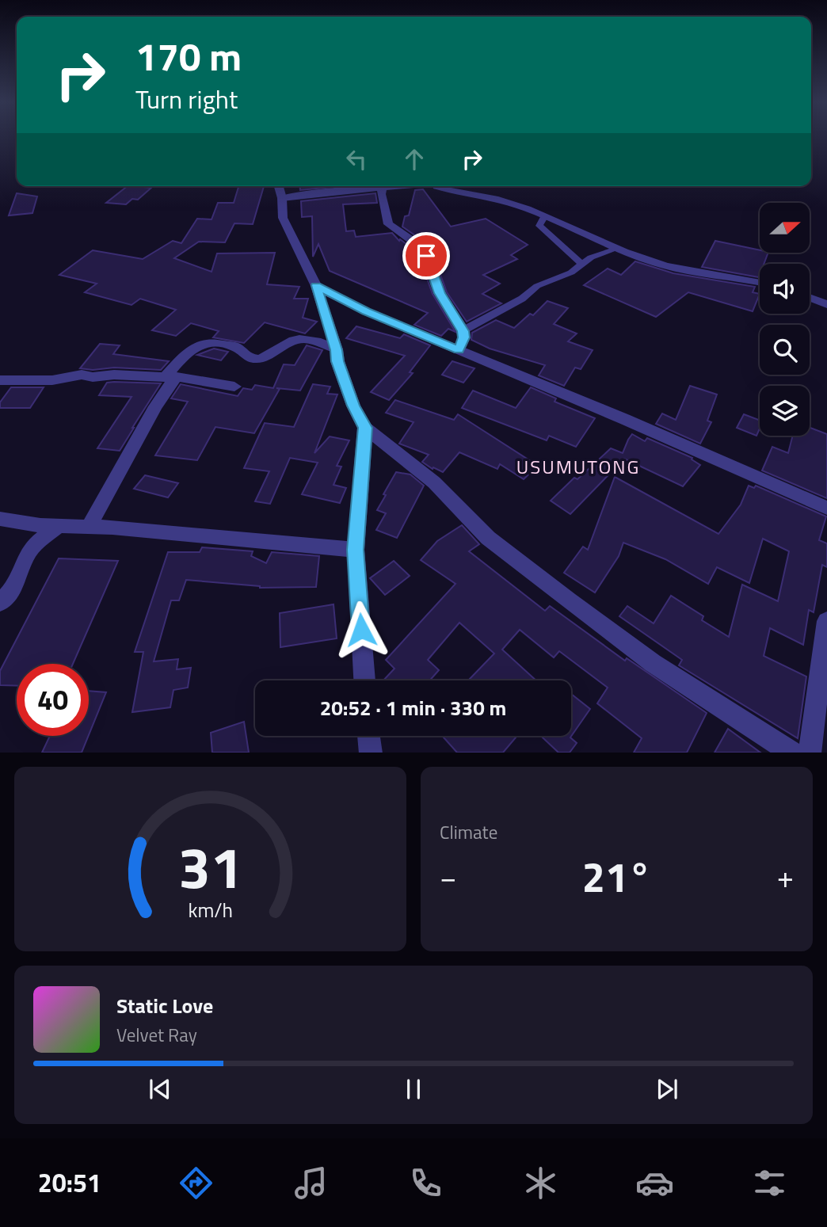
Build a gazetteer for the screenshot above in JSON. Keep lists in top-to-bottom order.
{
  "districts": ["USUMUTONG"],
  "north": "right",
  "page": {
    "turn": ["170 m", "Turn right"],
    "limit": "40",
    "trip": "20:52 · 1 min · 330 m",
    "tile": "Climate",
    "heat": ["−", "21°", "+"],
    "song": ["Static Love", "Velvet Ray"],
    "tabs": "20:51",
    "gauge": ["31", "km/h"]
  }
}
